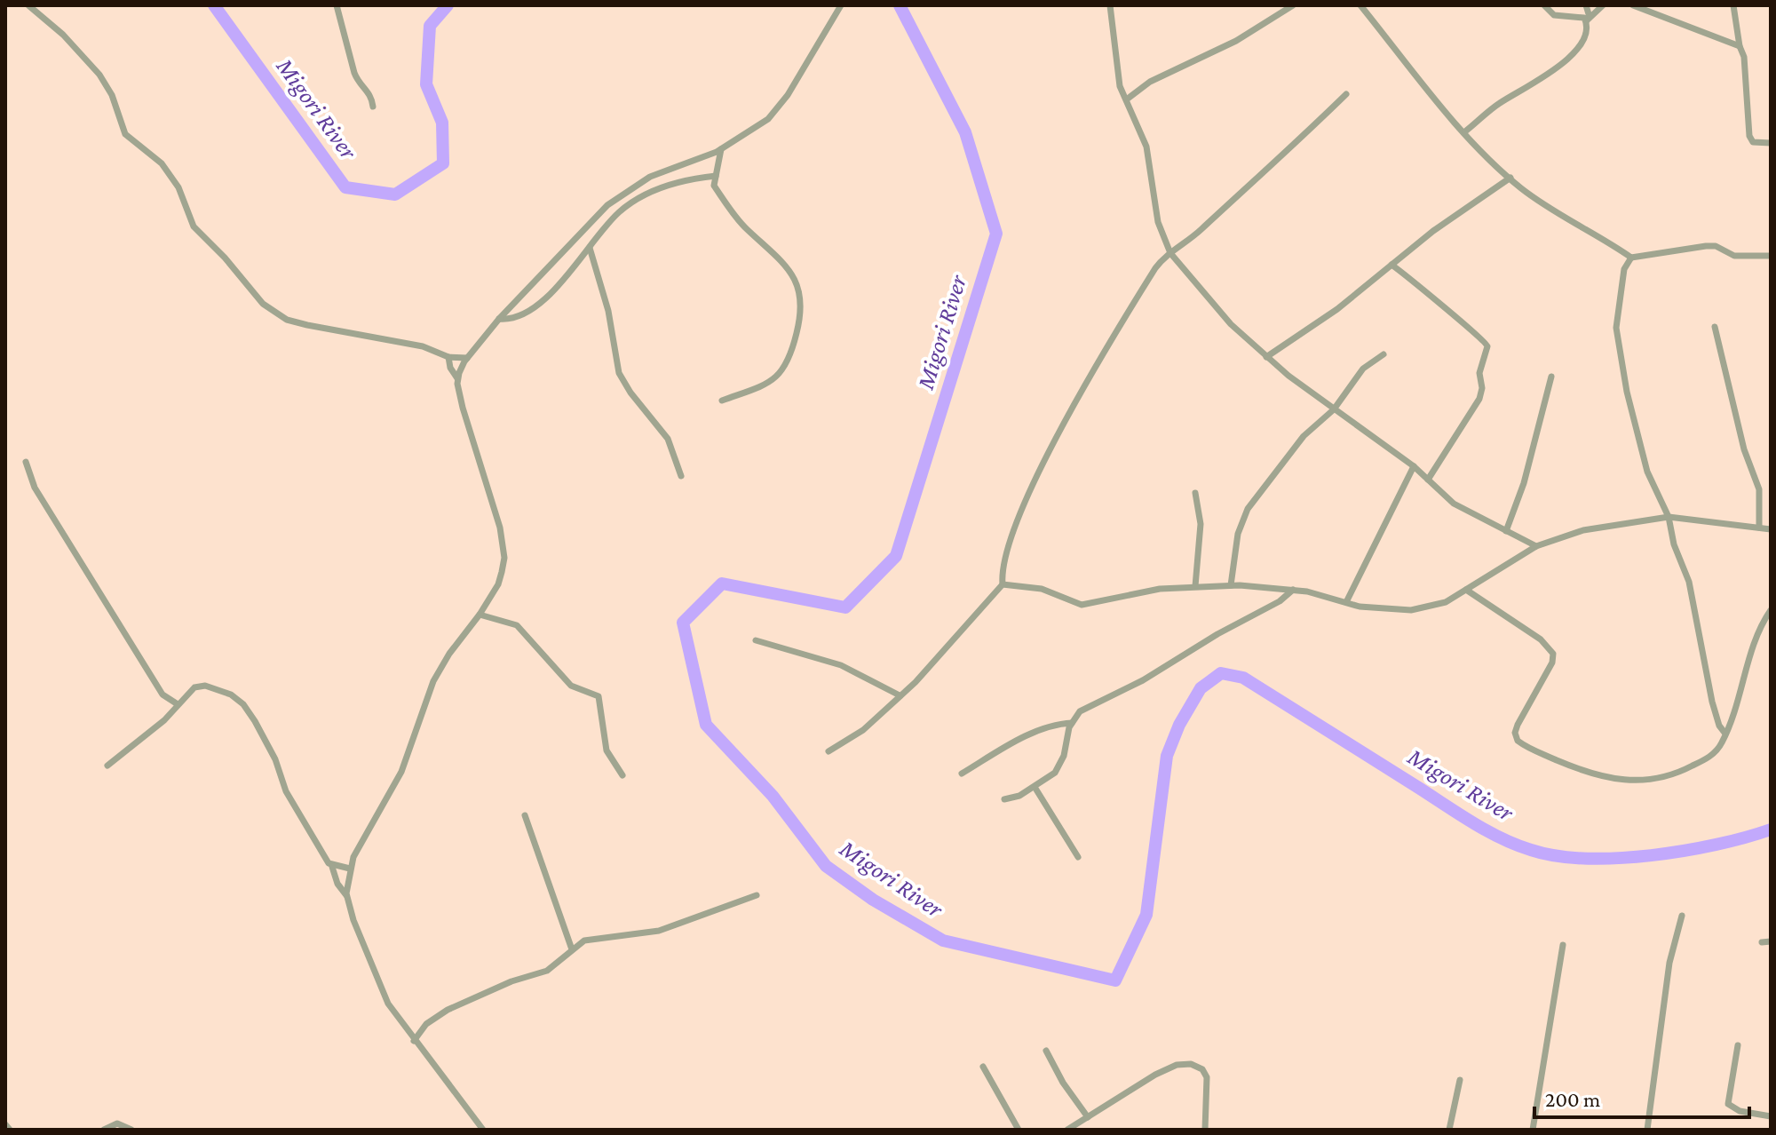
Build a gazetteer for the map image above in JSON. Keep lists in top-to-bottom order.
{
  "water": ["Migori River"],
  "scale_bar": "200 m"
}
